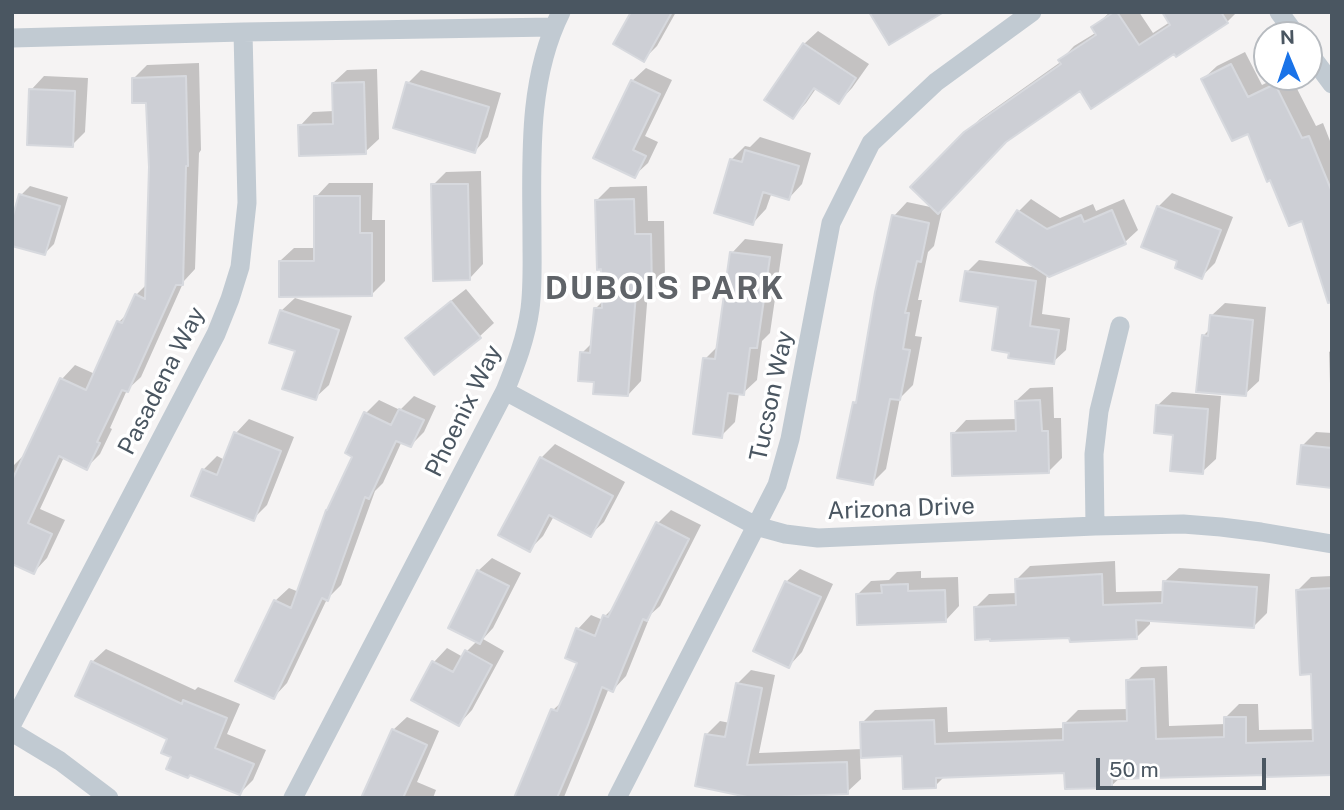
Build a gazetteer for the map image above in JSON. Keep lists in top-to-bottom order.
{
  "streets": {
    "street": [
      "Pasadena Way",
      "Tucson Way",
      "Phoenix Way",
      "Arizona Drive"
    ]
  },
  "crossings": [
    ["Tucson Way", "Arizona Drive"],
    ["Phoenix Way", "Arizona Drive"]
  ],
  "districts": ["DUBOIS PARK"],
  "scale_bar": "50 m",
  "north": "top"
}
